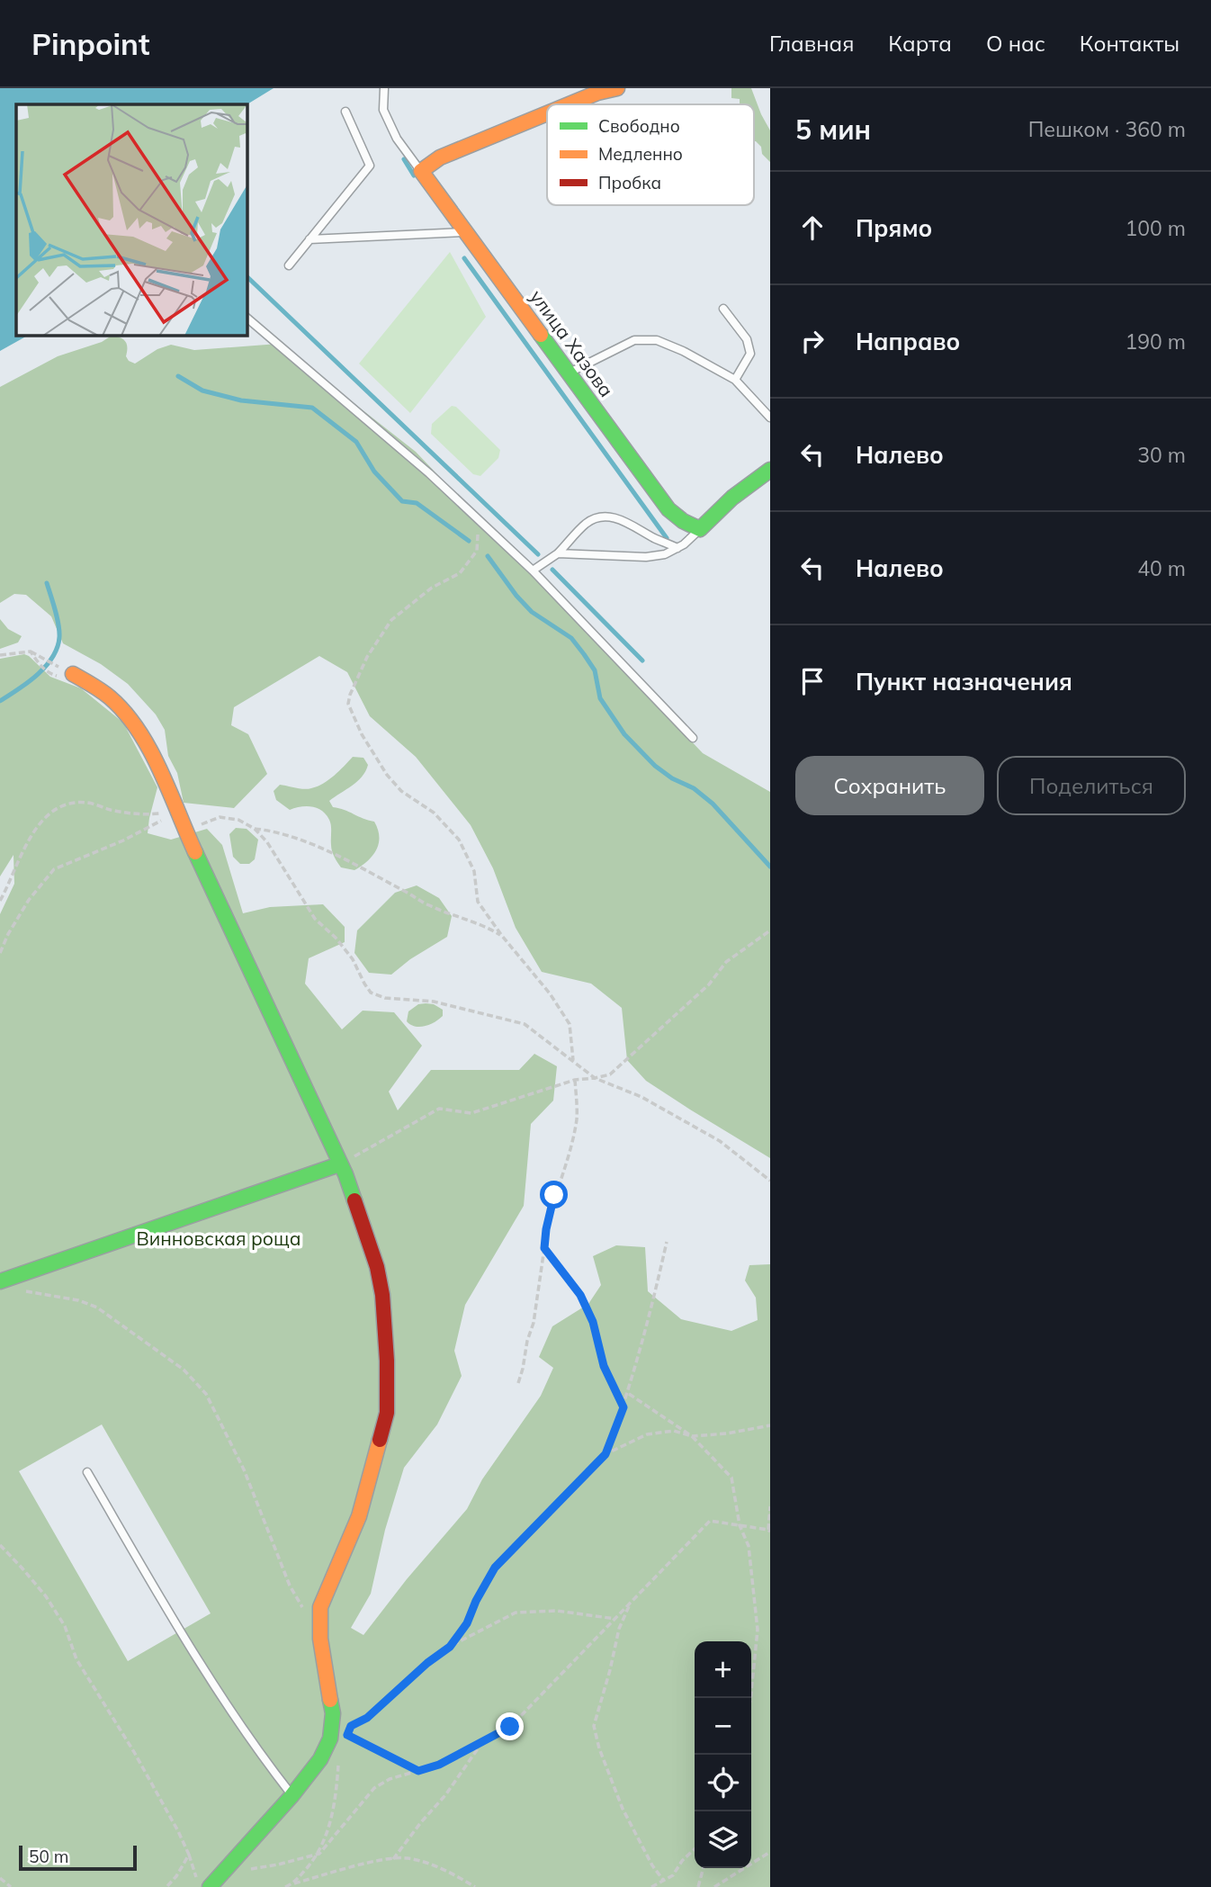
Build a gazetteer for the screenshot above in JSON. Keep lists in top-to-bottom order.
{
  "streets": {
    "street": ["улица Хазова"]
  },
  "parks": ["Винновская роща"],
  "legend": ["Свободно", "Медленно", "Пробка"],
  "scale_bar": "50 m",
  "page": {
    "header": "Pinpoint",
    "nav": [
      "Главная",
      "Карта",
      "О нас",
      "Контакты"
    ],
    "heading": ["5 мин", "Пешком · 360 m"],
    "list": [
      ["Прямо", "100 m"],
      ["Направо", "190 m"],
      ["Налево", "30 m"],
      ["Налево", "40 m"],
      "Пункт назначения"
    ],
    "buttons": ["Сохранить", "Поделиться"],
    "map_buttons": ["+", "−"],
    "scale": "50 m"
  }
}
